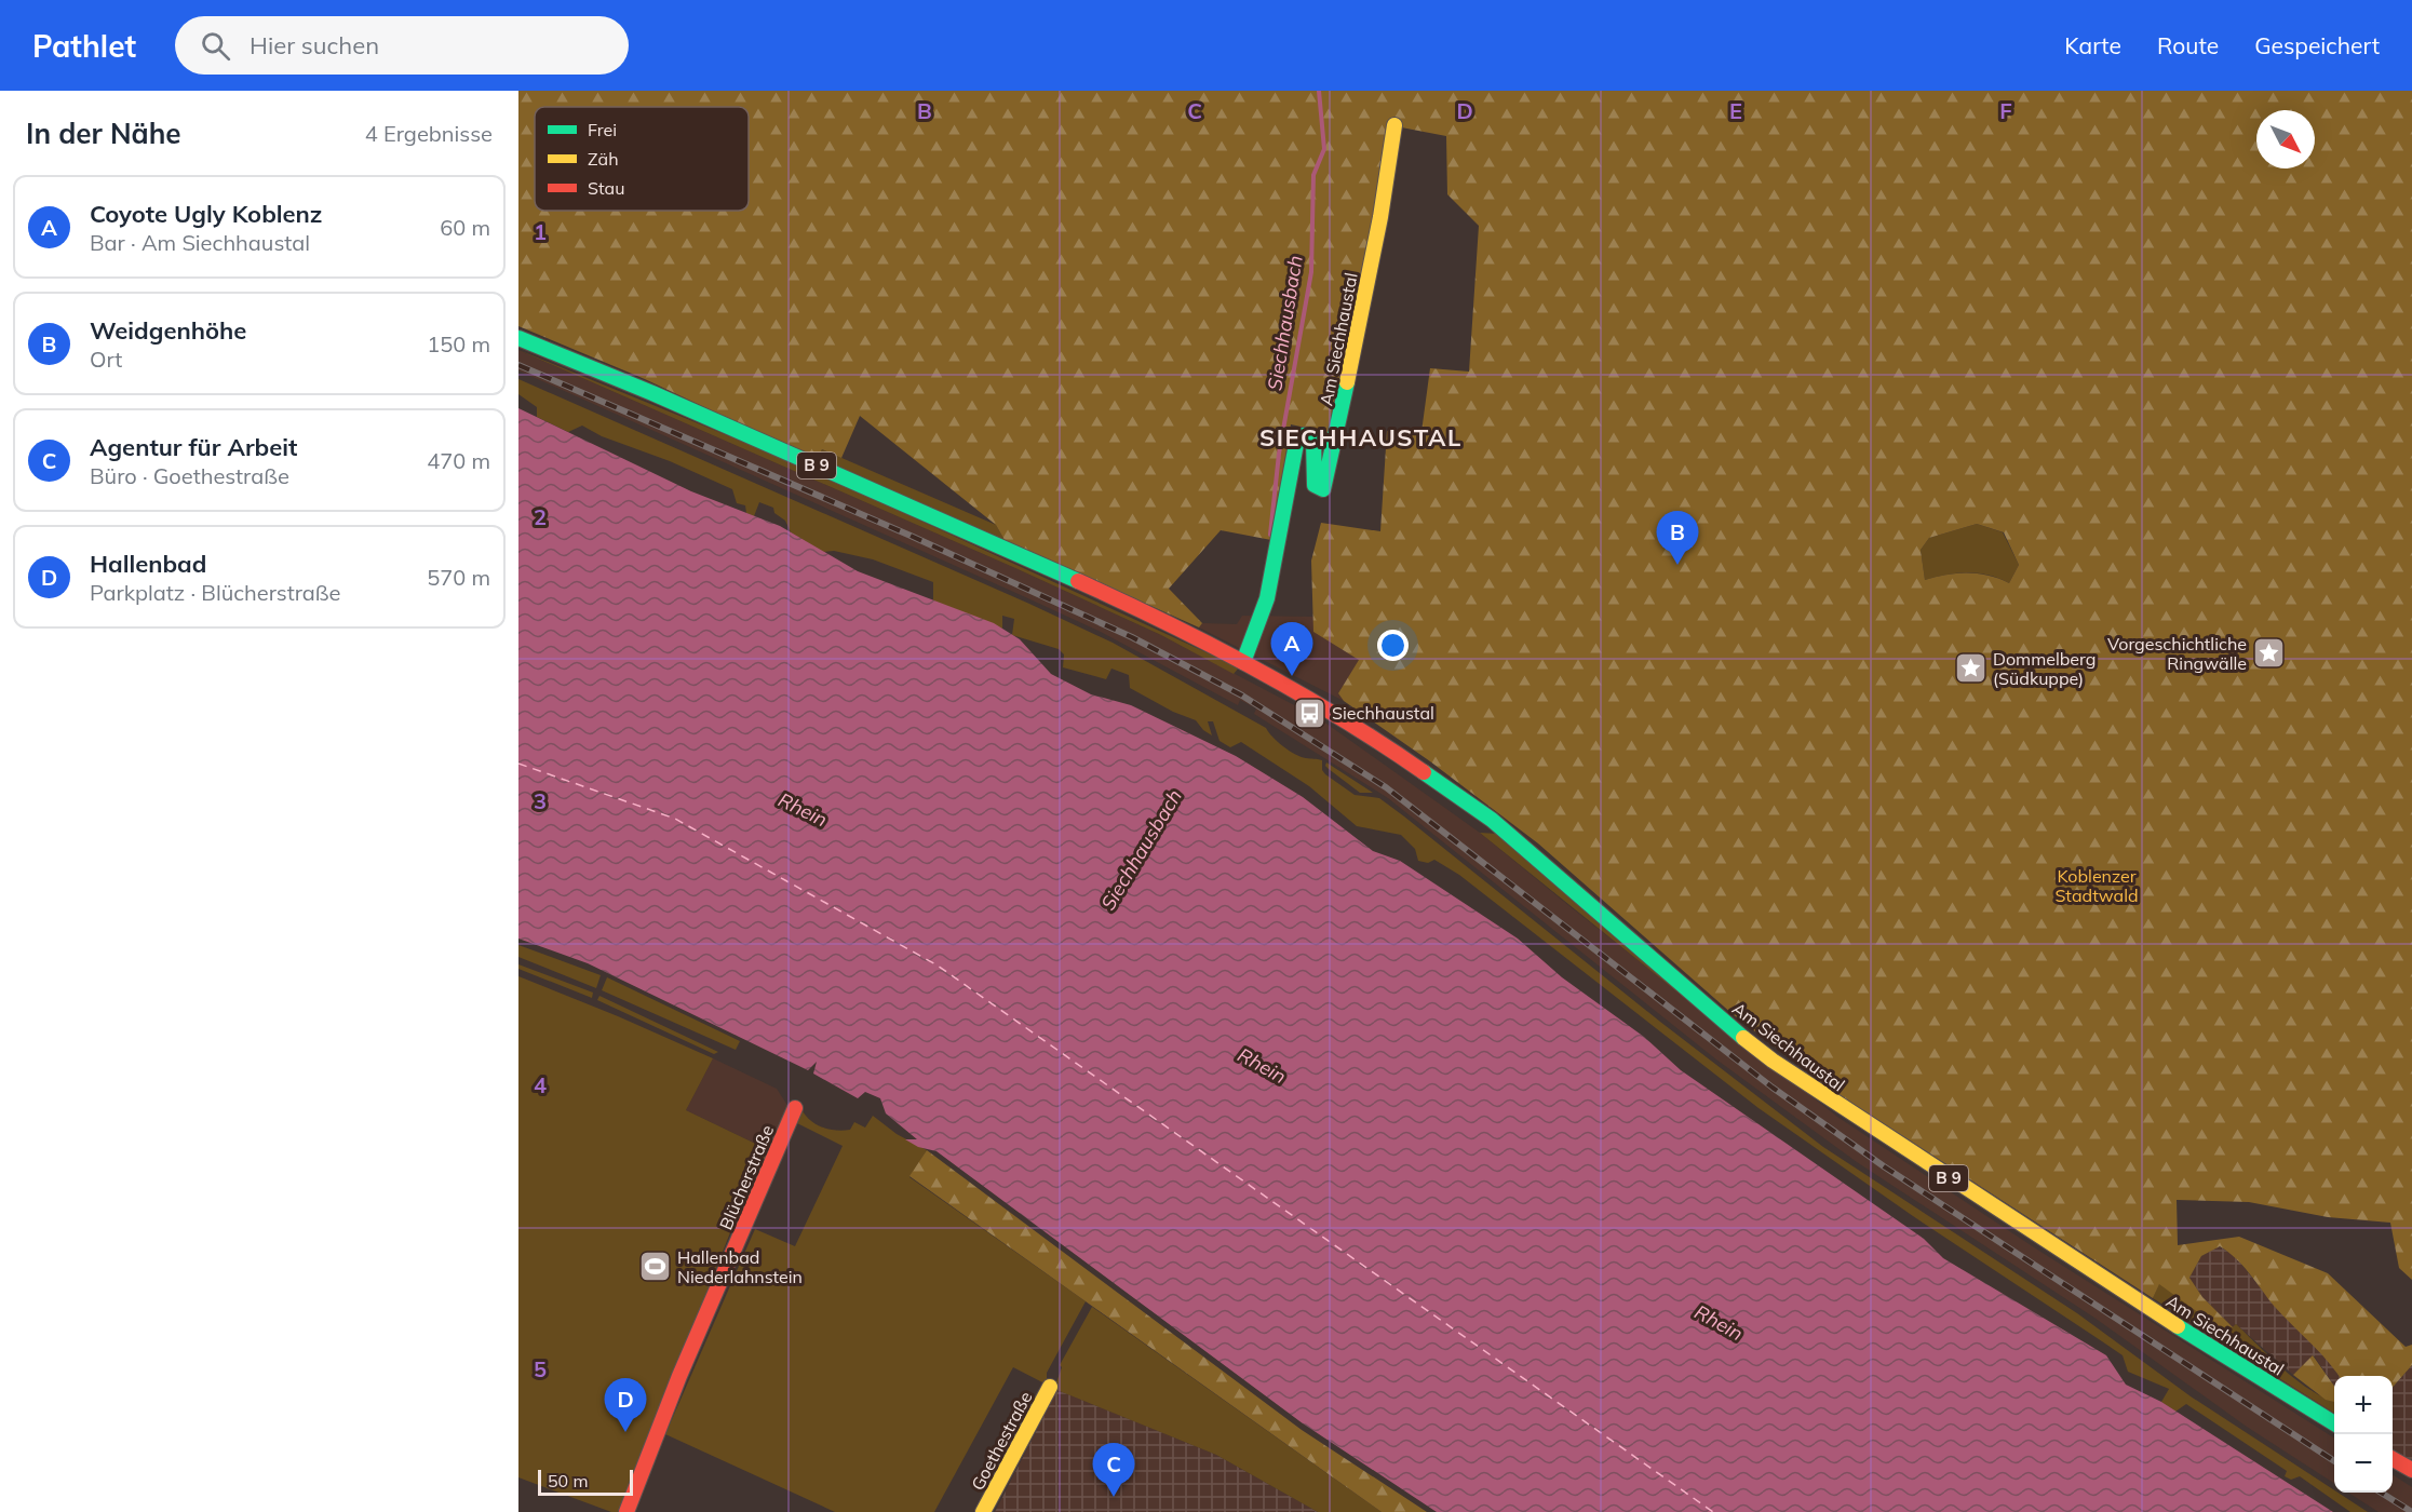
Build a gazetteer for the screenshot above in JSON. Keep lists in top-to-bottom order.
{
  "streets": {
    "main road": [
      "Am Siechhaustal",
      "B 9",
      "Blücherstraße",
      "Goethestraße"
    ]
  },
  "districts": ["SIECHHAUSTAL"],
  "water": ["Siechhausbach", "Rhein"],
  "parks": ["Koblenzer Stadtwald"],
  "places": {
    "place": ["Vorgeschichtliche Ringwälle", "Dommelberg (Südkuppe)"],
    "bus stop": ["Siechhaustal"],
    "sports": ["Hallenbad Niederlahnstein"]
  },
  "legend": ["Frei", "Zäh", "Stau"],
  "scale_bar": "50 m",
  "north": "bottom right",
  "page": {
    "header": "Pathlet",
    "search": "Hier suchen",
    "nav": ["Karte", "Route", "Gespeichert"],
    "heading": ["In der Nähe", "4 Ergebnisse"],
    "list": [
      {
        "mark": "A",
        "name": "Coyote Ugly Koblenz",
        "note": "Bar · Am Siechhaustal",
        "value": "60 m"
      },
      {
        "mark": "B",
        "name": "Weidgenhöhe",
        "note": "Ort",
        "value": "150 m"
      },
      {
        "mark": "C",
        "name": "Agentur für Arbeit",
        "note": "Büro · Goethestraße",
        "value": "470 m"
      },
      {
        "mark": "D",
        "name": "Hallenbad",
        "note": "Parkplatz · Blücherstraße",
        "value": "570 m"
      }
    ],
    "pins": [
      "B",
      "A",
      "D",
      "C"
    ],
    "map_buttons": ["+", "−"],
    "scale": "50 m"
  },
  "grid": {
    "columns": [
      "B",
      "C",
      "D",
      "E",
      "F"
    ],
    "rows": [
      "1",
      "2",
      "3",
      "4",
      "5"
    ]
  }
}
